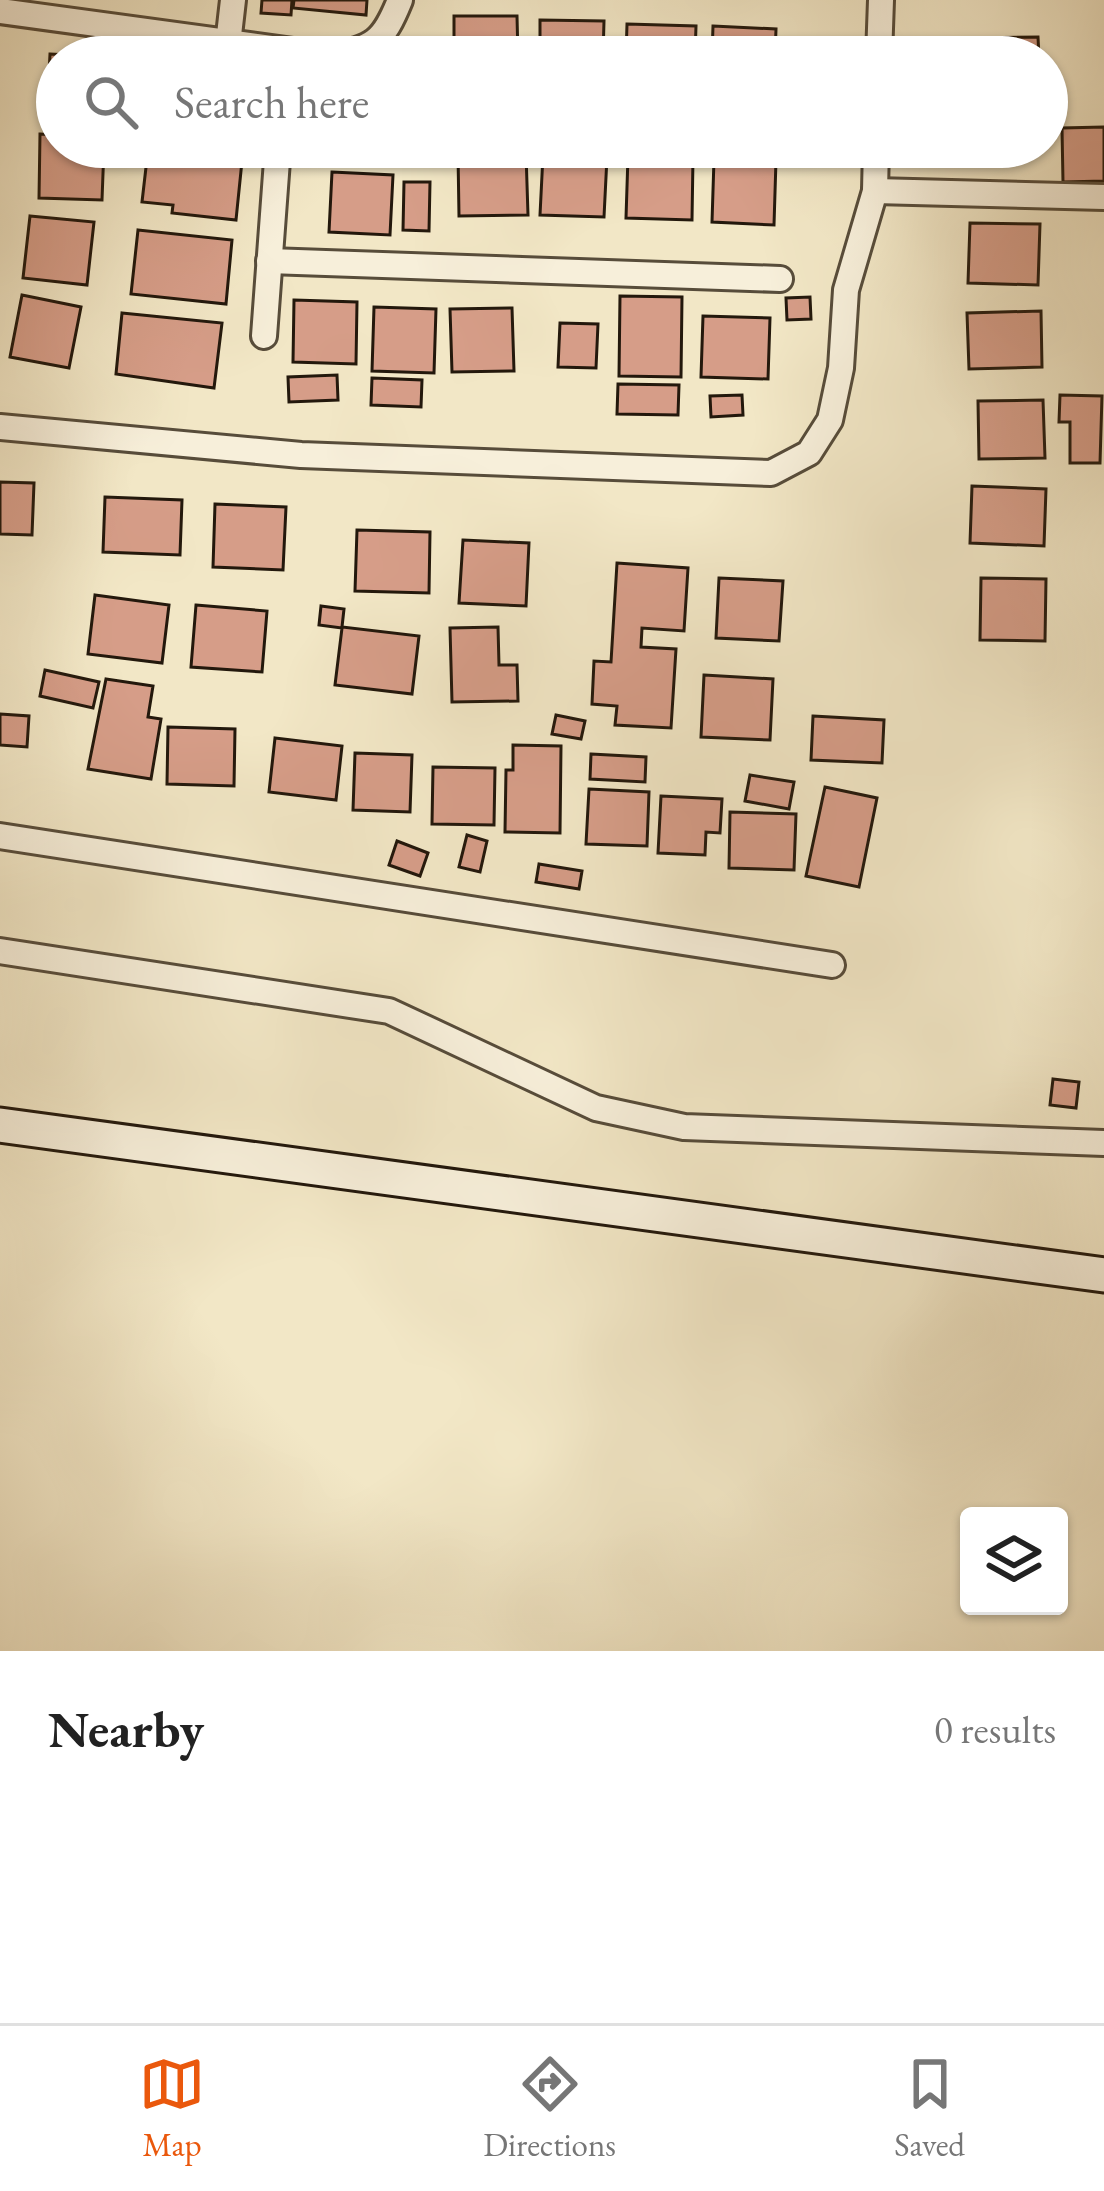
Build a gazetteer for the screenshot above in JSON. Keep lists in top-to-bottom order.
{
  "page": {
    "search": "Search here",
    "heading": ["Nearby", "0 results"],
    "nav": ["Map", "Directions", "Saved"]
  }
}
